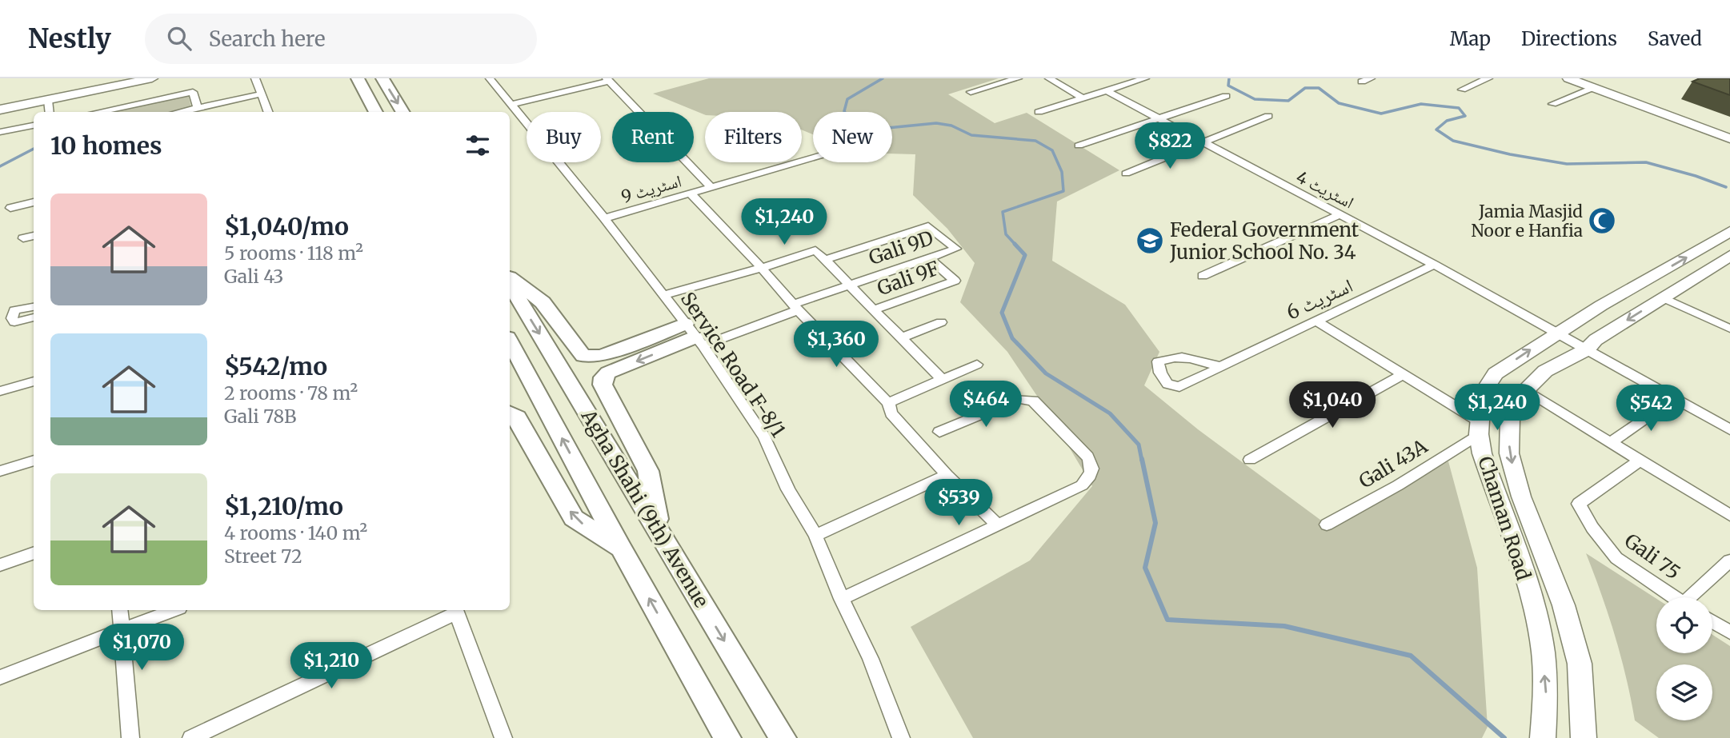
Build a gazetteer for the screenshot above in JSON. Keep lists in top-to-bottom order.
{
  "streets": {
    "main road": ["Agha Shahi (9th) Avenue"],
    "street": [
      "اسٹریٹ 9",
      "اسٹریٹ 4",
      "Gali 9D",
      "Gali 9F",
      "اسٹریٹ 6",
      "Service Road F-8/1",
      "Gali 43A",
      "Chaman Road",
      "Gali 75"
    ]
  },
  "crossings": [
    ["اسٹریٹ 9", "Service Road F-8/1"],
    ["اسٹریٹ 4", "اسٹریٹ 6"],
    ["اسٹریٹ 4", "Chaman Road"],
    ["Gali 9D", "Gali 9F"],
    ["Gali 9D", "Service Road F-8/1"],
    ["Gali 43A", "Chaman Road"]
  ],
  "places": {
    "mosque": ["Jamia Masjid Noor e Hanfia"],
    "school or university": ["Federal Government Junior School No. 34"]
  },
  "page": {
    "header": "Nestly",
    "search": "Search here",
    "nav": ["Map", "Directions", "Saved"],
    "chip": [
      "Buy",
      "Rent",
      "Filters",
      "New"
    ],
    "heading": "10 homes",
    "price": [
      "$822",
      "$1,240",
      "$1,360",
      "$464",
      "$1,040",
      "$1,240",
      "$542",
      "$539",
      "$1,070",
      "$1,210"
    ],
    "list": [
      {
        "name": "$1,040/mo",
        "note": "5 rooms · 118 m² · Gali 43"
      },
      {
        "name": "$542/mo",
        "note": "2 rooms · 78 m² · Gali 78B"
      },
      {
        "name": "$1,210/mo",
        "note": "4 rooms · 140 m² · Street 72"
      }
    ]
  }
}
